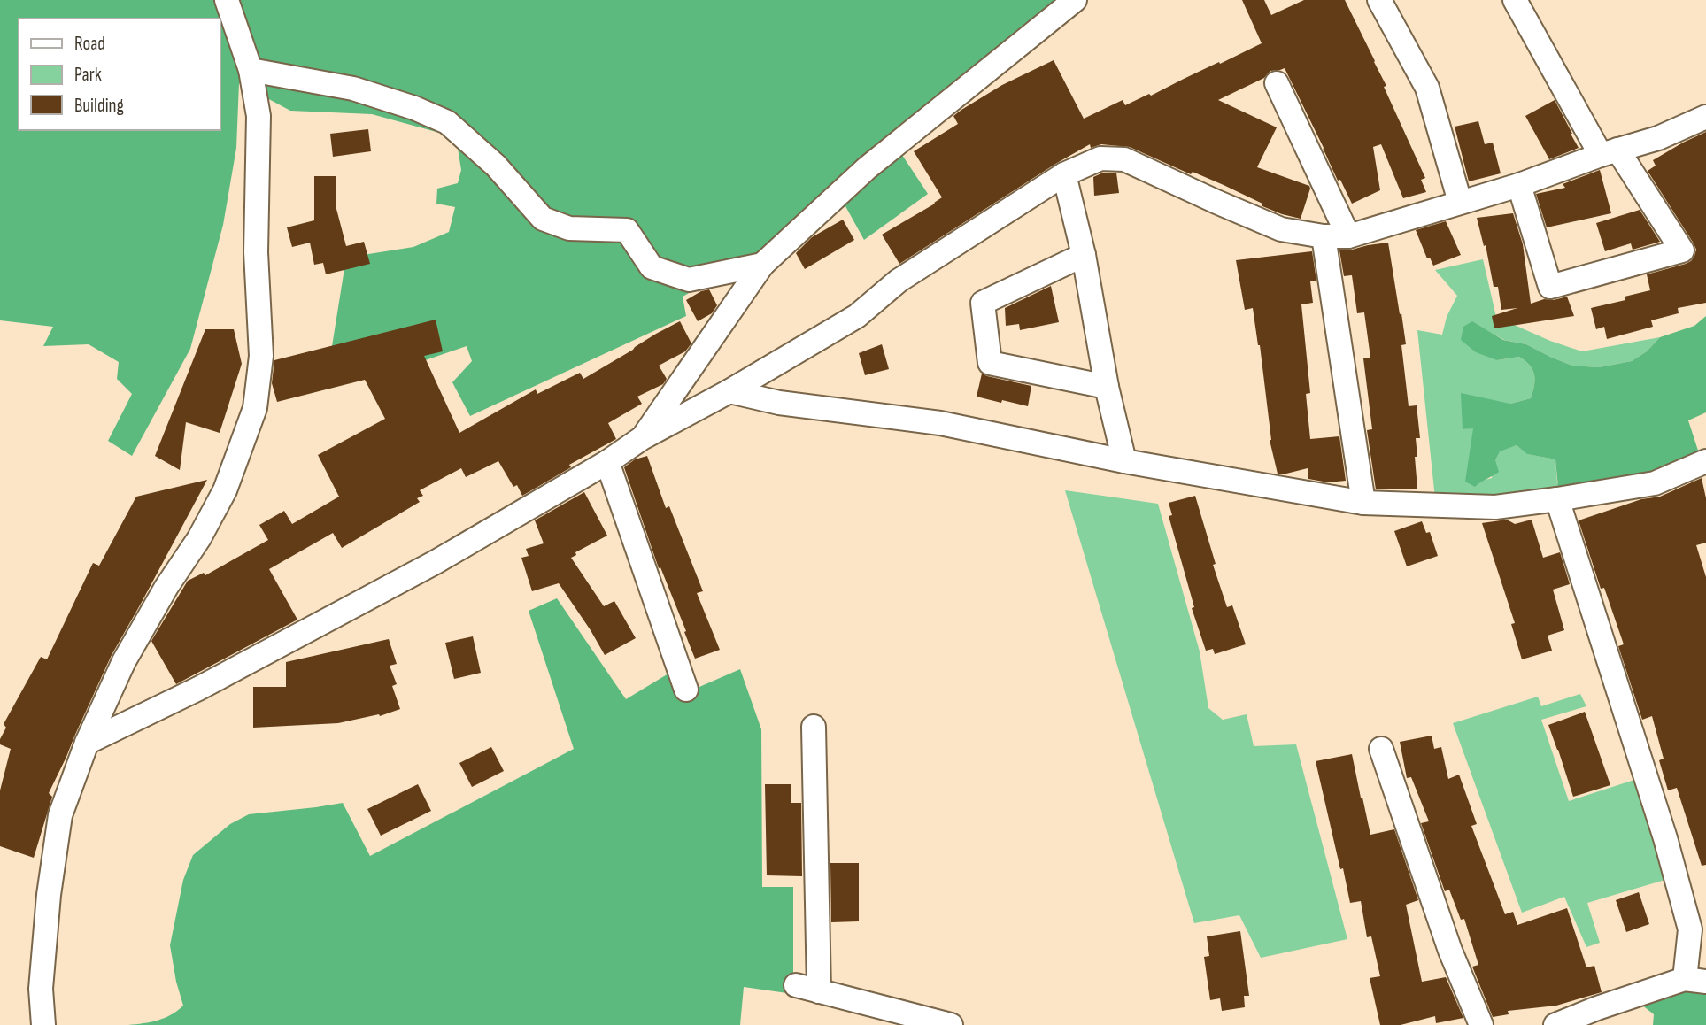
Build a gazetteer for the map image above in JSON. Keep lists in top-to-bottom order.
{
  "legend": ["Road", "Park", "Building"]
}
